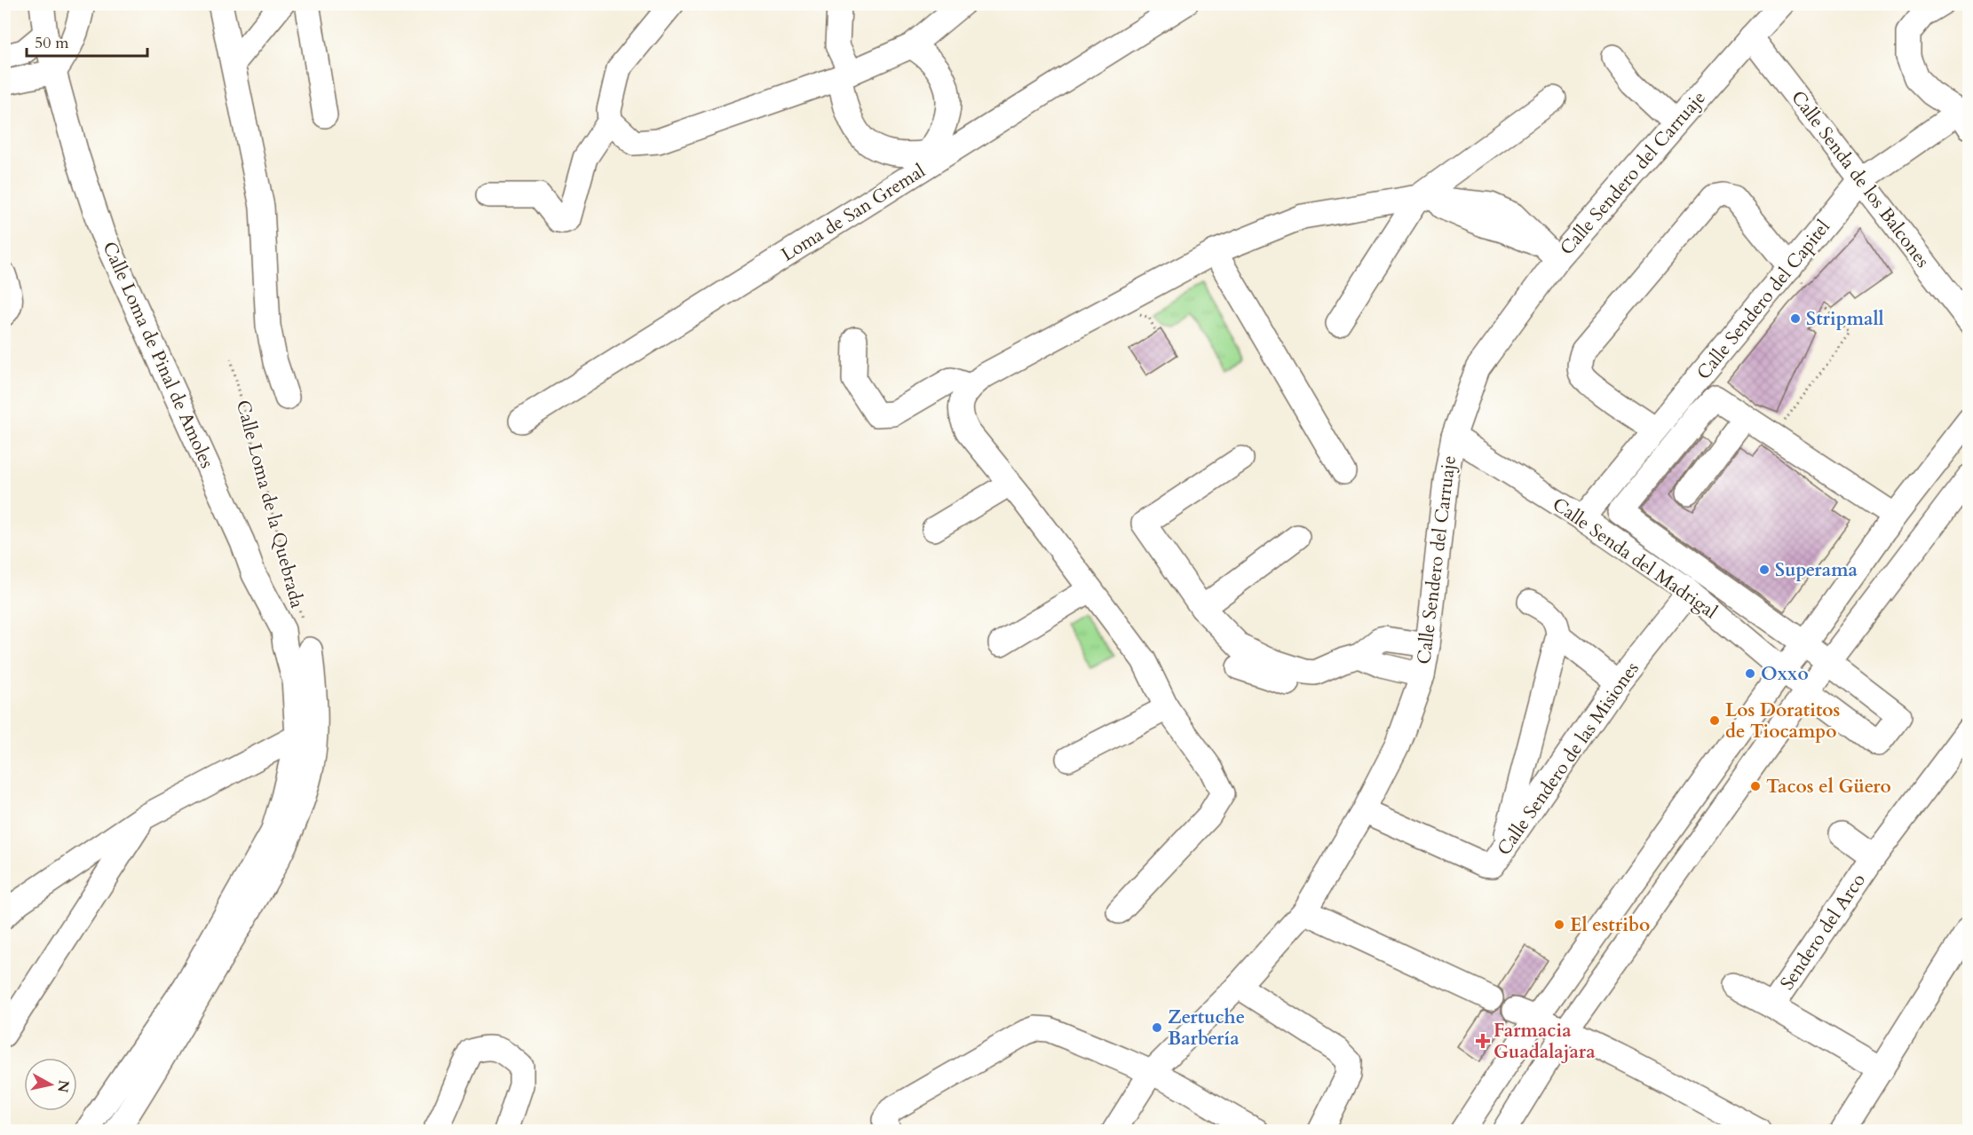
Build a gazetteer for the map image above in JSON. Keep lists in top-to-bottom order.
{
  "streets": {
    "street": [
      "Calle Sendero del Carruaje",
      "Calle Senda de los Balcones",
      "Loma de San Gremal",
      "Calle Sendero del Capitel",
      "Calle Loma de Pinal de Amoles",
      "Calle Loma de la Quebrada",
      "Calle Senda del Madrigal",
      "Calle Sendero de las Misiones",
      "Sendero del Arco"
    ]
  },
  "crossings": [
    ["Calle Sendero del Carruaje", "Calle Senda de los Balcones"],
    ["Calle Sendero del Carruaje", "Calle Senda del Madrigal"],
    ["Calle Sendero del Carruaje", "Calle Sendero de las Misiones"],
    ["Calle Senda de los Balcones", "Calle Sendero del Capitel"],
    ["Calle Sendero del Capitel", "Calle Senda del Madrigal"],
    ["Calle Loma de Pinal de Amoles", "Calle Loma de la Quebrada"],
    ["Calle Senda del Madrigal", "Calle Sendero de las Misiones"]
  ],
  "places": {
    "other": [
      "Stripmall",
      "Superama",
      "Oxxo",
      "Los Doratitos de Tiocampo",
      "Tacos el Güero",
      "El estribo",
      "Zertuche Barbería"
    ],
    "health": ["Farmacia Guadalajara"]
  },
  "scale_bar": "50 m",
  "north": "right"
}
